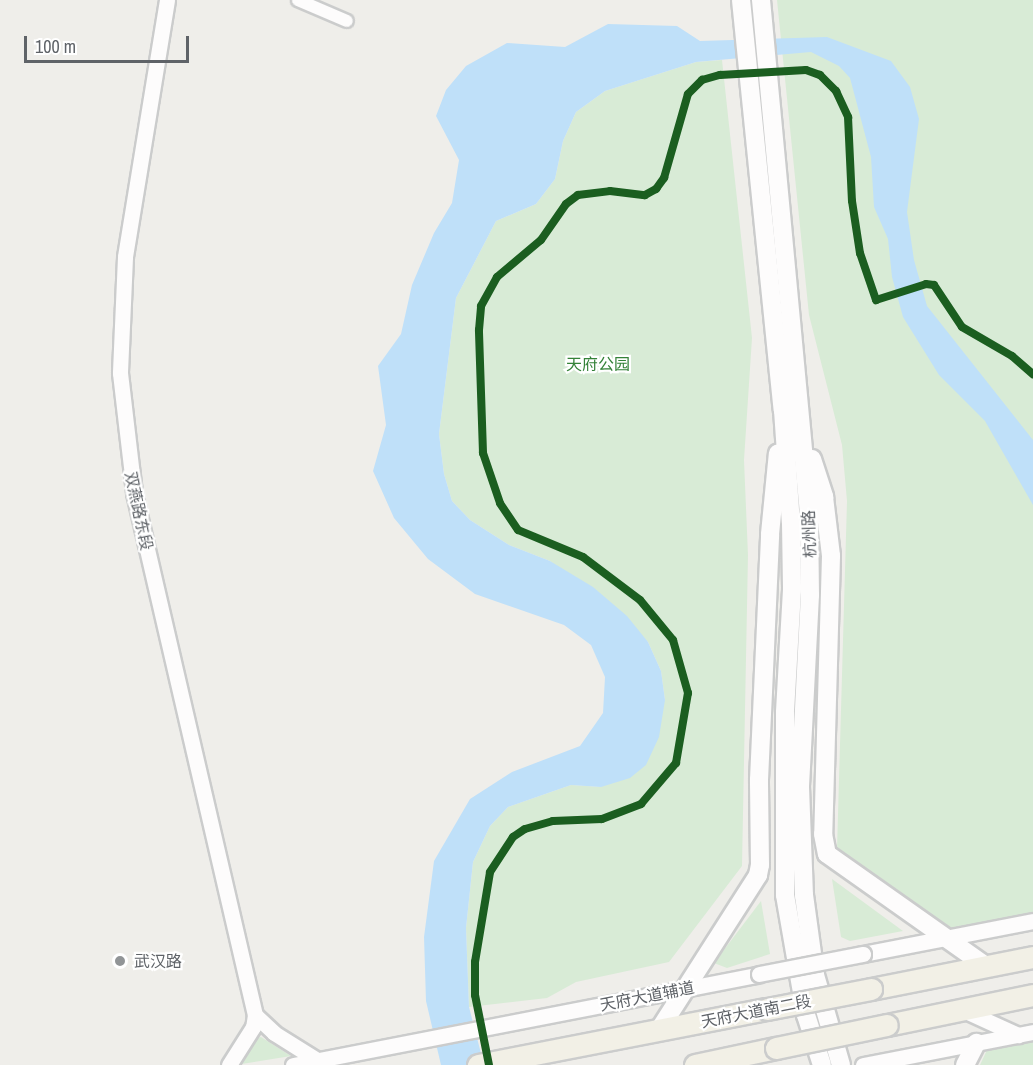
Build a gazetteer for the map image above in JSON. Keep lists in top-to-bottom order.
{
  "streets": {
    "highway": ["天府大道南二段"],
    "main road": ["杭州路"],
    "street": ["双燕路东段", "天府大道辅道"]
  },
  "parks": ["天府公园"],
  "places": ["武汉路"],
  "scale_bar": "100 m"
}
